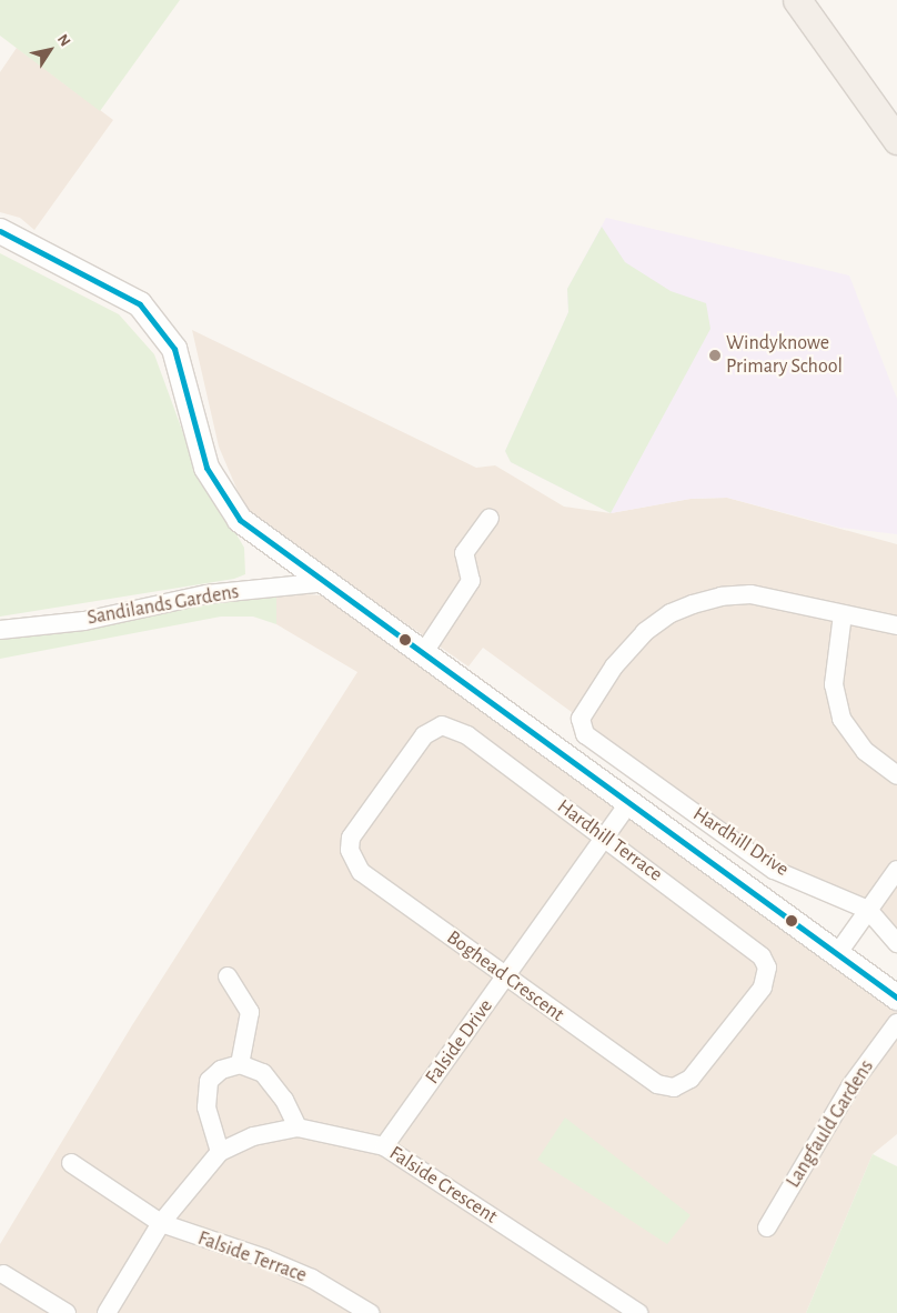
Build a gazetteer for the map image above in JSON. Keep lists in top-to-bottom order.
{
  "streets": {
    "street": [
      "Sandilands Gardens",
      "Hardhill Terrace",
      "Hardhill Drive",
      "Boghead Crescent",
      "Falside Drive",
      "Langfauld Gardens",
      "Falside Crescent",
      "Falside Terrace"
    ]
  },
  "crossings": [
    ["Hardhill Terrace", "Boghead Crescent"],
    ["Hardhill Terrace", "Falside Drive"],
    ["Boghead Crescent", "Falside Drive"],
    ["Falside Drive", "Falside Crescent"],
    ["Falside Crescent", "Falside Terrace"]
  ],
  "places": ["Windyknowe Primary School"],
  "north": "top right"
}
